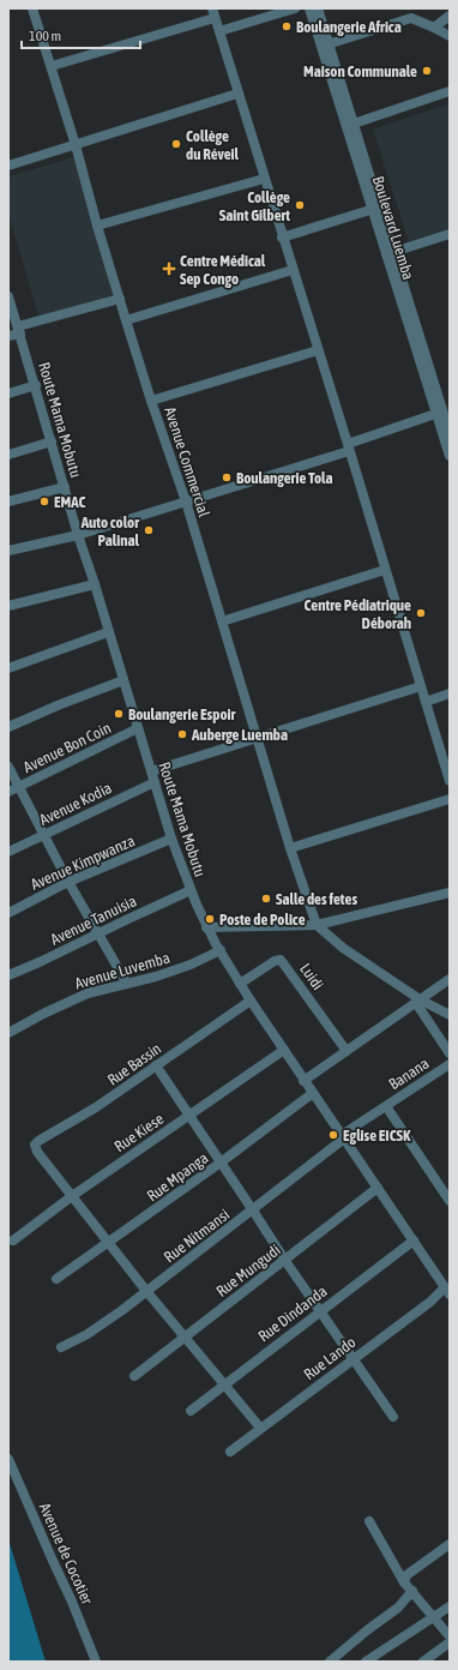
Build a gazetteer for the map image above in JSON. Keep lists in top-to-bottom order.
{
  "streets": {
    "street": [
      "Boulevard Luemba",
      "Route Mama Mobutu",
      "Avenue Commercial",
      "Avenue Bon Coin",
      "Avenue Kodia",
      "Avenue Kimpwanza",
      "Avenue Tanuisia",
      "Avenue Luvemba",
      "Luidi",
      "Rue Bassin",
      "Banana",
      "Rue Kiese",
      "Rue Mpanga",
      "Rue Nitmansi",
      "Rue Mungudi",
      "Rue Dindanda",
      "Rue Lando",
      "Avenue de Cocotier"
    ]
  },
  "crossings": [
    ["Route Mama Mobutu", "Avenue Bon Coin"],
    ["Route Mama Mobutu", "Avenue Kodia"],
    ["Route Mama Mobutu", "Avenue Kimpwanza"],
    ["Route Mama Mobutu", "Avenue Tanuisia"],
    ["Route Mama Mobutu", "Avenue Luvemba"],
    ["Route Mama Mobutu", "Luidi"],
    ["Route Mama Mobutu", "Rue Bassin"],
    ["Route Mama Mobutu", "Banana"],
    ["Route Mama Mobutu", "Rue Kiese"],
    ["Route Mama Mobutu", "Rue Mpanga"],
    ["Route Mama Mobutu", "Rue Nitmansi"],
    ["Route Mama Mobutu", "Rue Mungudi"],
    ["Route Mama Mobutu", "Rue Dindanda"],
    ["Route Mama Mobutu", "Rue Lando"],
    ["Rue Bassin", "Rue Kiese"],
    ["Banana", "Rue Nitmansi"]
  ],
  "places": {
    "other": [
      "Boulangerie Africa",
      "Maison Communale",
      "Collège du Réveil",
      "Collège Saint Gilbert",
      "Boulangerie Tola",
      "EMAC",
      "Auto color Palinal",
      "Centre Pédiatrique Déborah",
      "Boulangerie Espoir",
      "Auberge Luemba",
      "Salle des fetes",
      "Poste de Police",
      "Eglise EICSK"
    ],
    "health": ["Centre Médical Sep Congo"]
  },
  "scale_bar": "100 m"
}
